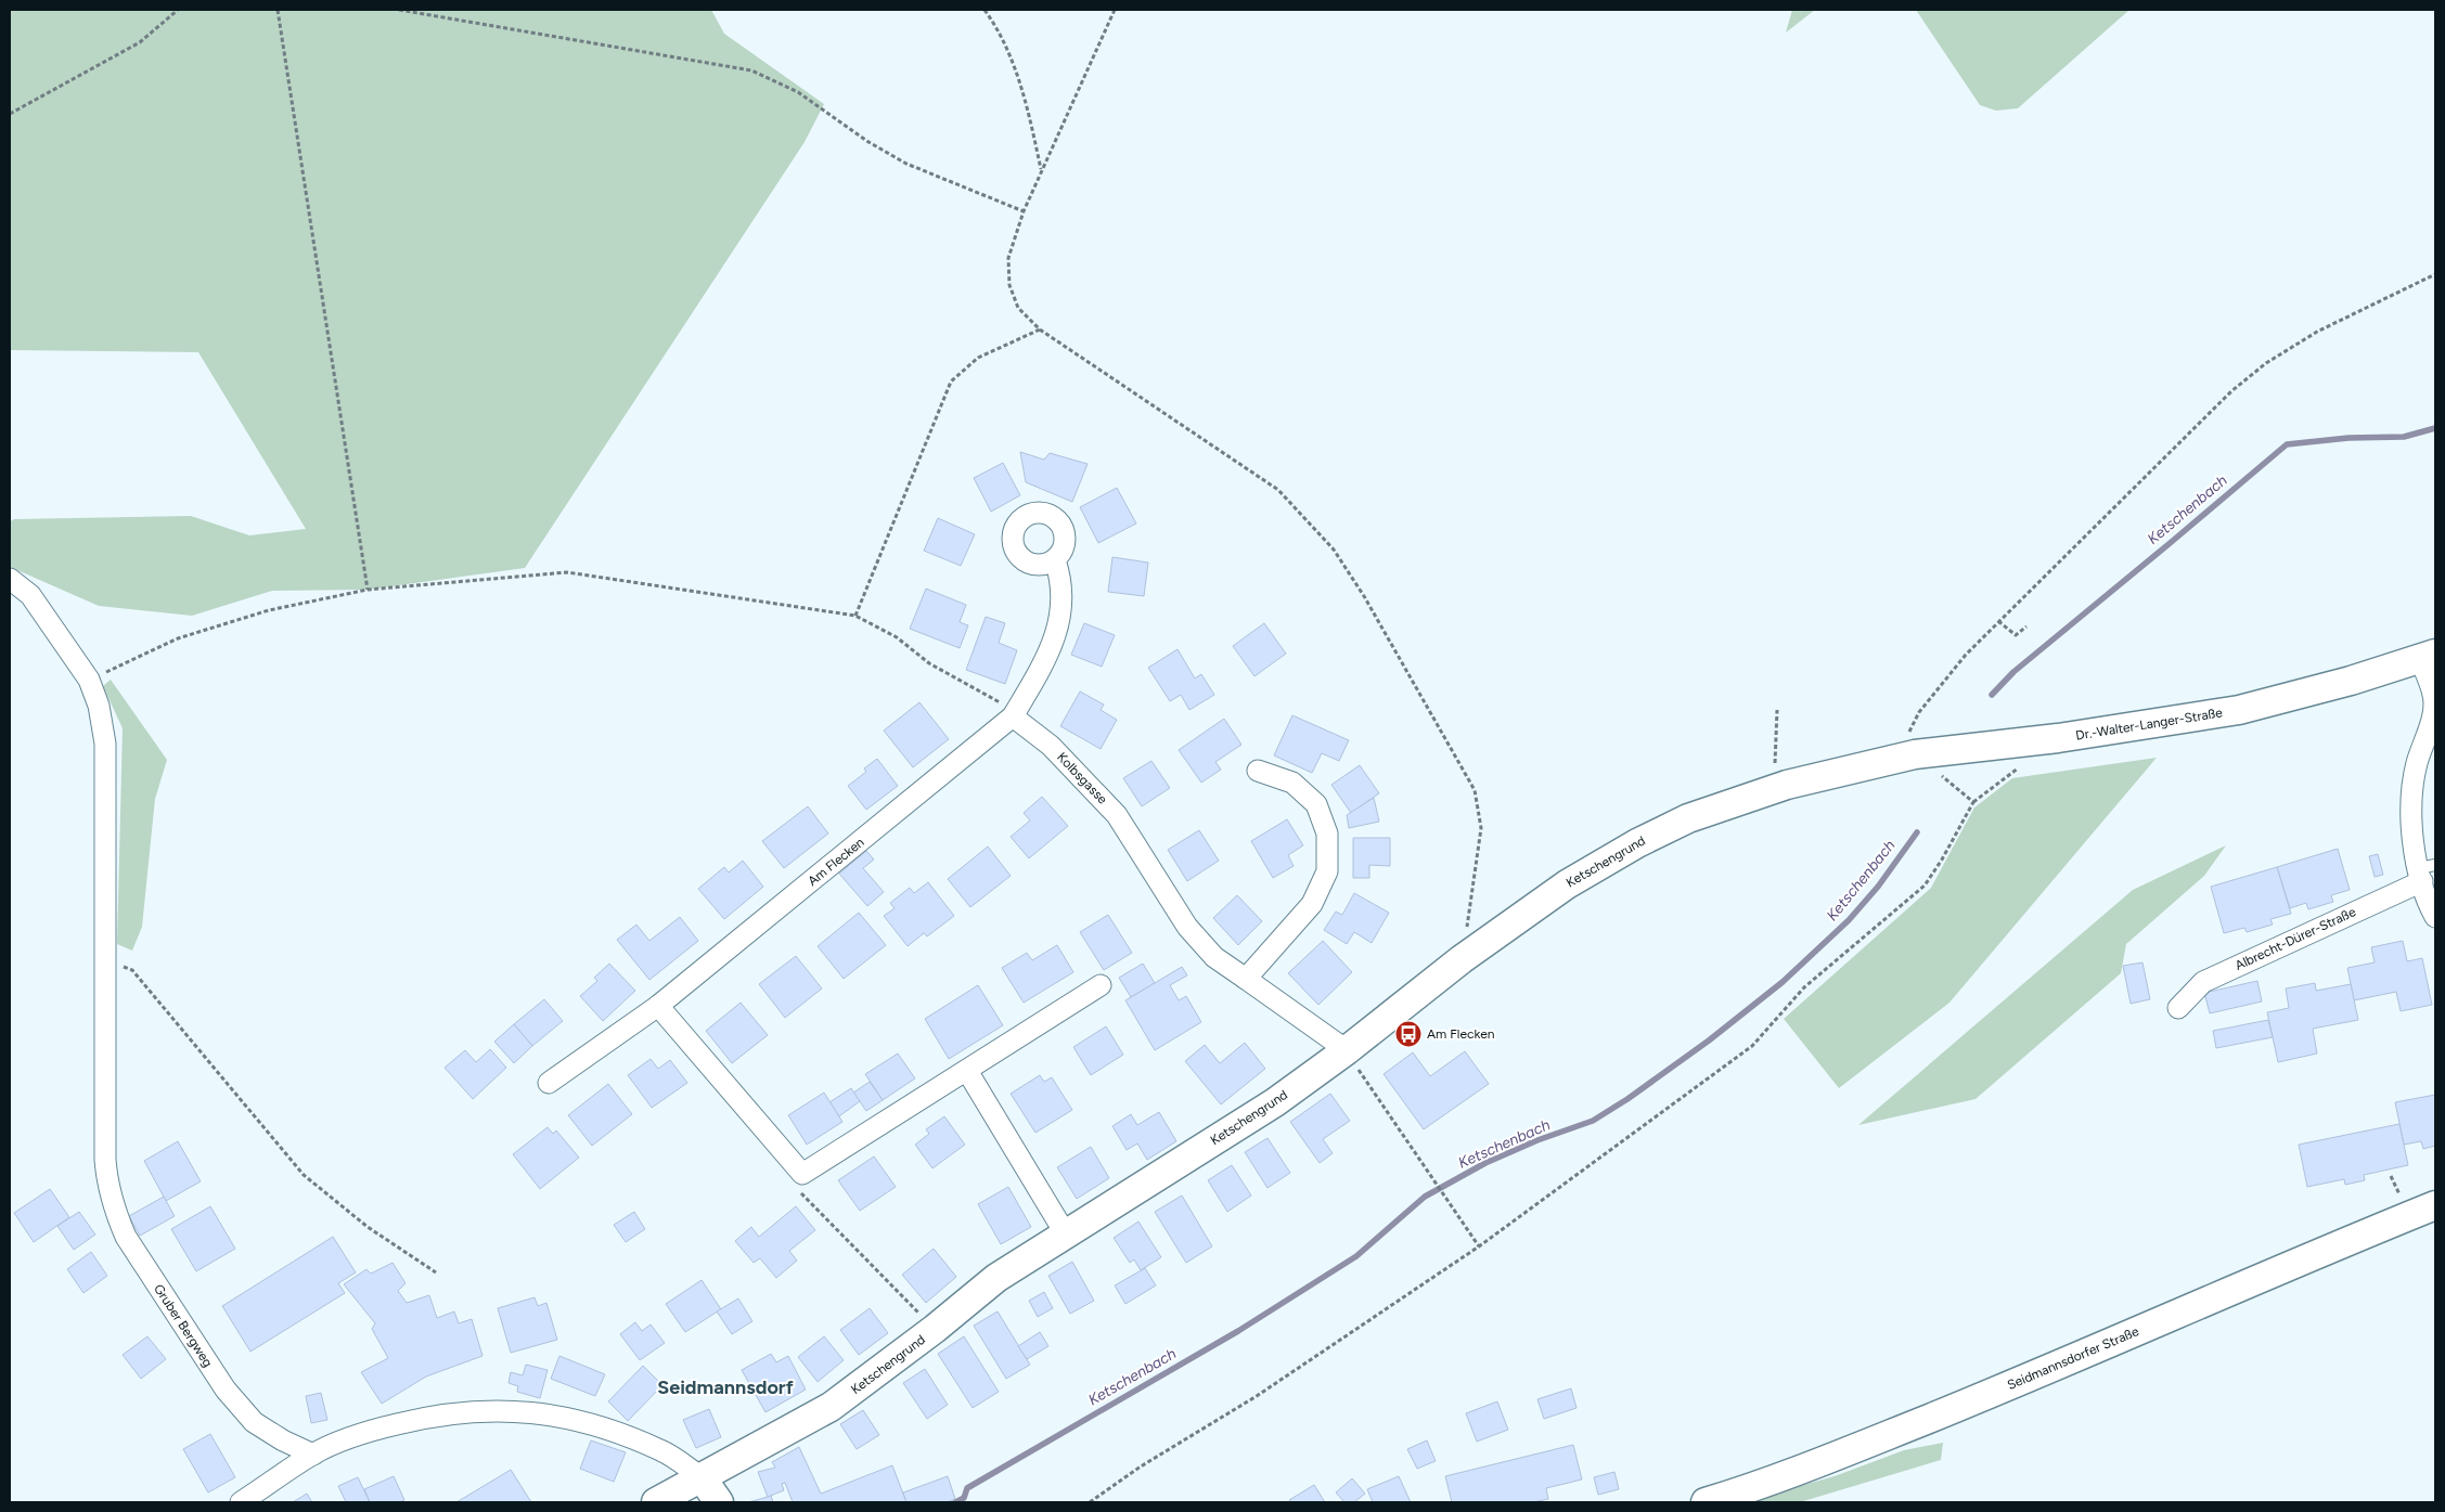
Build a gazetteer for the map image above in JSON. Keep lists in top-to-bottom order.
{
  "streets": {
    "street": [
      "Dr.-Walter-Langer-Straße",
      "Kolbsgasse",
      "Am Flecken",
      "Ketschengrund",
      "Albrecht-Dürer-Straße",
      "Gruber Bergweg",
      "Seidmannsdorfer Straße"
    ]
  },
  "crossings": [
    ["Dr.-Walter-Langer-Straße", "Ketschengrund"],
    ["Kolbsgasse", "Am Flecken"],
    ["Kolbsgasse", "Ketschengrund"]
  ],
  "districts": ["Seidmannsdorf"],
  "water": ["Ketschenbach"],
  "places": {
    "bus stop": ["Am Flecken"]
  }
}
